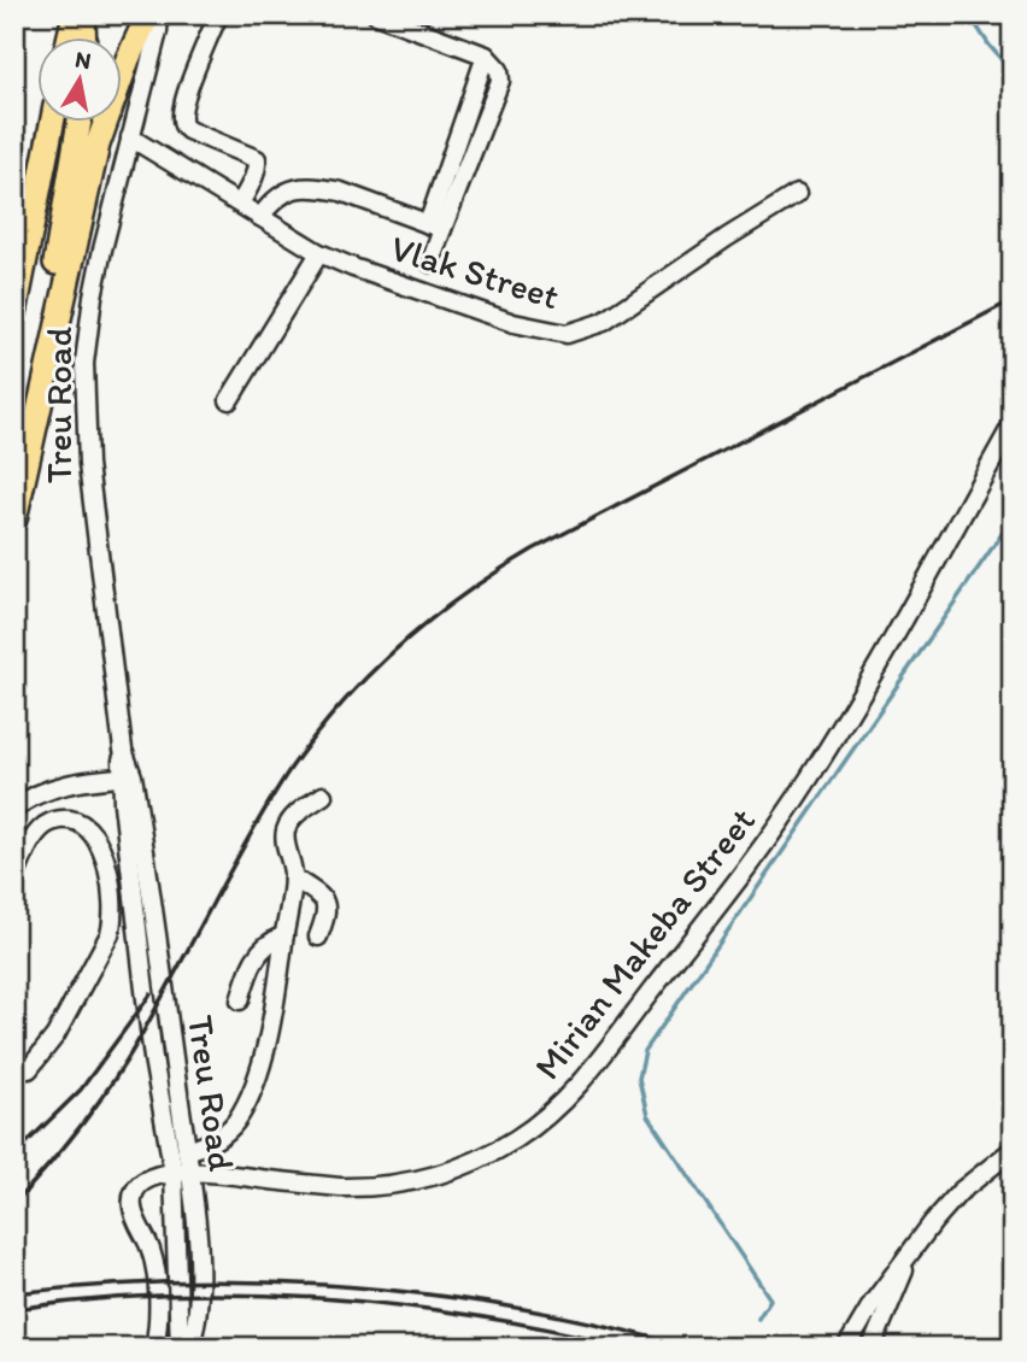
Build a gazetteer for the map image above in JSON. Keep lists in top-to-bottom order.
{
  "streets": {
    "street": ["Vlak Street", "Treu Road", "Mirian Makeba Street"]
  },
  "crossings": [
    ["Vlak Street", "Treu Road"],
    ["Treu Road", "Mirian Makeba Street"]
  ],
  "north": "top"
}
